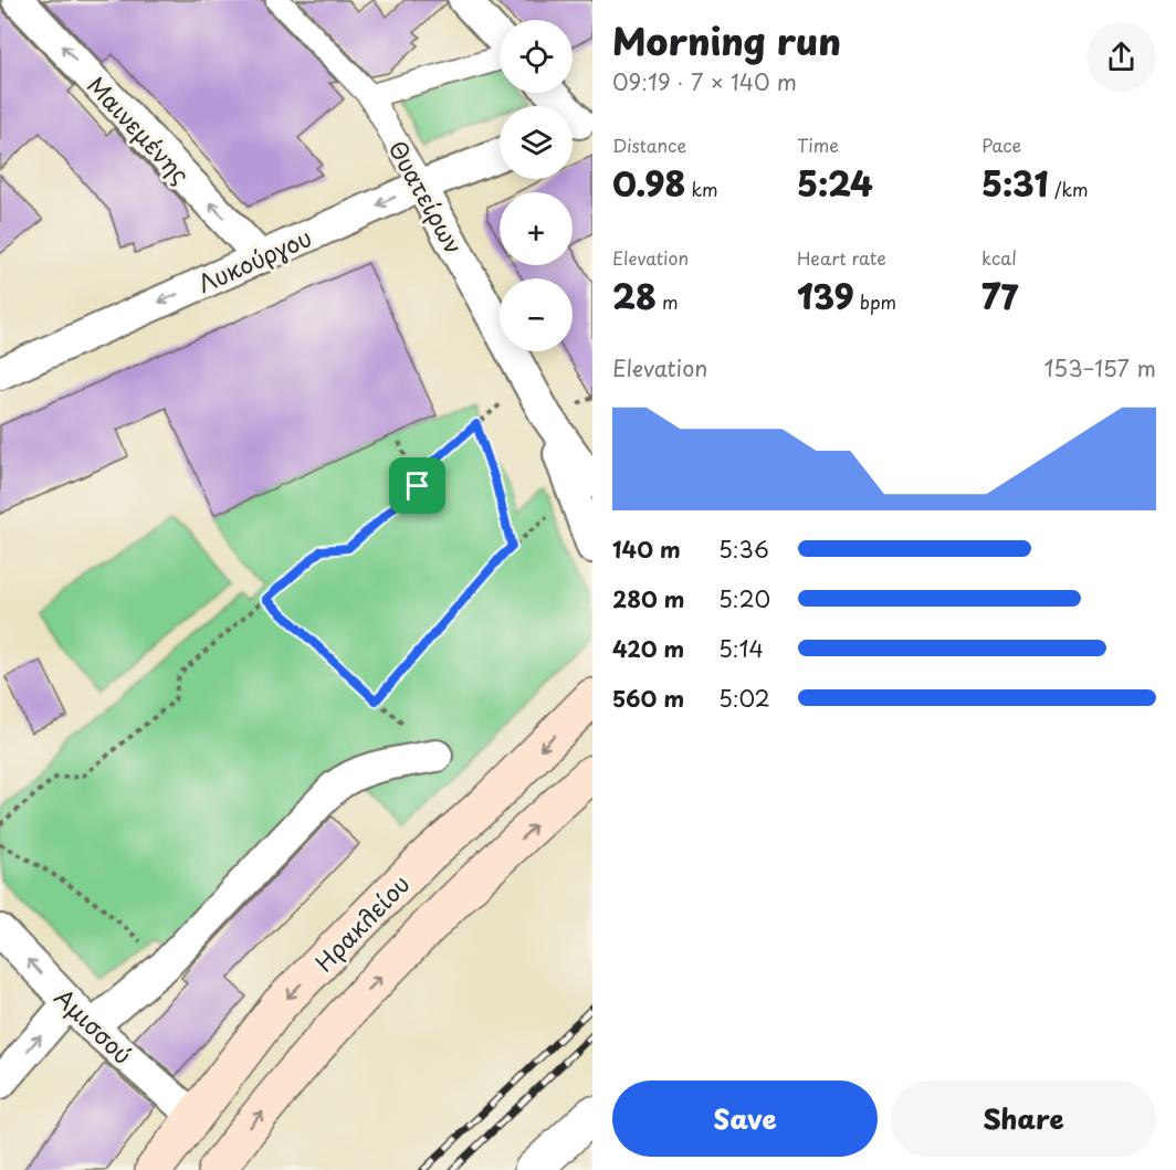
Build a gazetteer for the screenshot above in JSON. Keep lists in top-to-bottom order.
{
  "streets": {
    "main road": ["Ηρακλείου"],
    "street": [
      "Μαινεμένης",
      "Θυατείρων",
      "Λυκούργου",
      "Αμισσού"
    ]
  },
  "crossings": [
    ["Μαινεμένης", "Λυκούργου"],
    ["Θυατείρων", "Λυκούργου"],
    ["Ηρακλείου", "Αμισσού"]
  ],
  "one_way": ["Μαινεμένης", "Λυκούργου", "Αμισσού"],
  "page": {
    "heading": ["Morning run", "09:19 · 7 × 140 m"],
    "map_buttons": ["+", "−"],
    "stats": [
      ["Distance", "0.98 km"],
      ["Time", "5:24"],
      ["Pace", "5:31 /km"],
      ["Elevation", "28 m"],
      ["Heart rate", "139 bpm"],
      ["kcal", "77"]
    ],
    "chart": ["Elevation", "153–157 m"],
    "list": [
      {
        "name": "140 m",
        "note": "5:36"
      },
      {
        "name": "280 m",
        "note": "5:20"
      },
      {
        "name": "420 m",
        "note": "5:14"
      },
      {
        "name": "560 m",
        "note": "5:02"
      }
    ],
    "buttons": ["Save", "Share"]
  }
}
